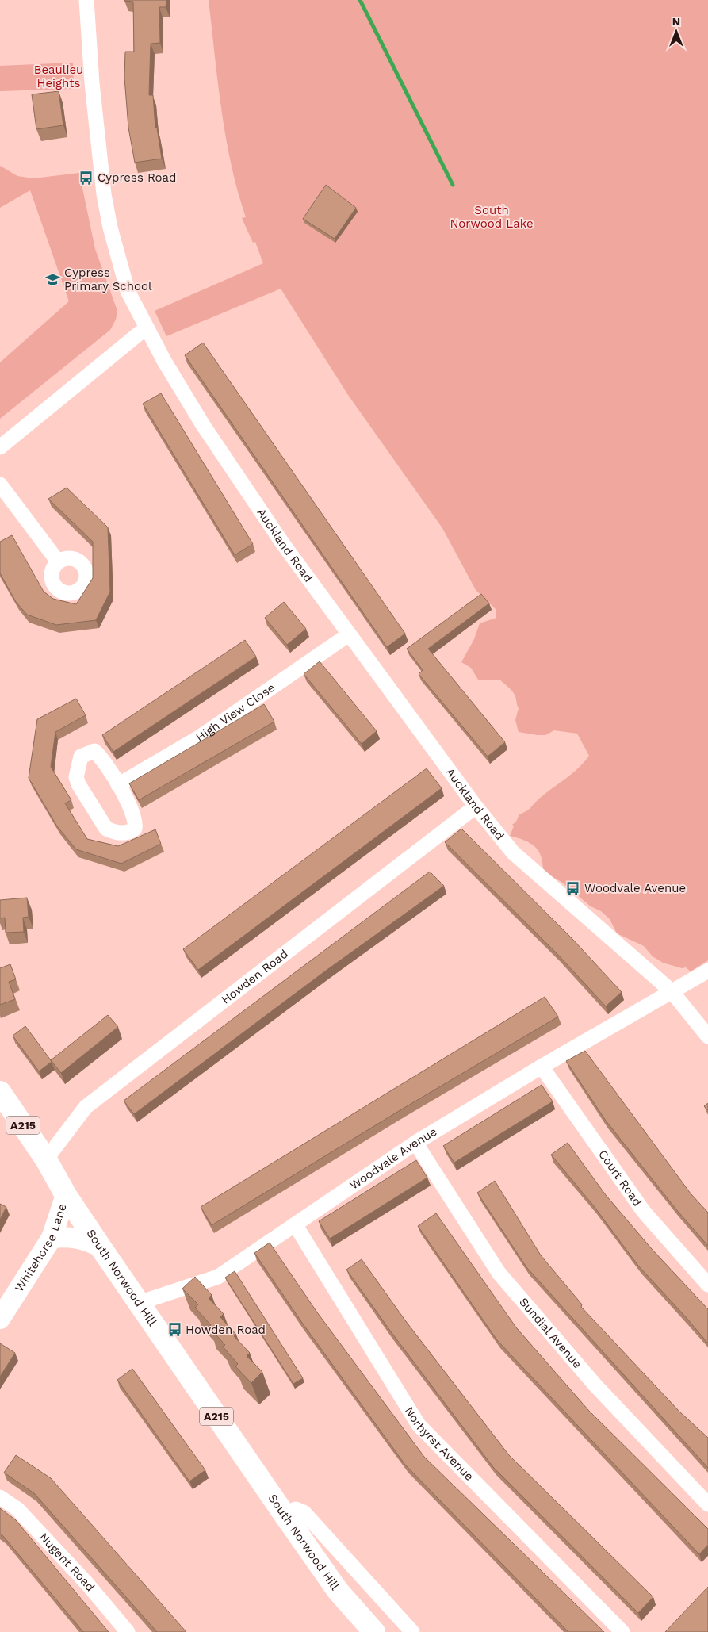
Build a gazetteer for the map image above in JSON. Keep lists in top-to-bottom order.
{
  "streets": {
    "main road": ["A215", "Whitehorse Lane", "South Norwood Hill"],
    "street": [
      "Auckland Road",
      "High View Close",
      "Howden Road",
      "Woodvale Avenue",
      "Court Road",
      "Sundial Avenue",
      "Norhyrst Avenue",
      "Nugent Road"
    ]
  },
  "crossings": [
    ["Auckland Road", "High View Close"],
    ["Auckland Road", "Howden Road"],
    ["Auckland Road", "Woodvale Avenue"],
    ["Howden Road", "South Norwood Hill"],
    ["Woodvale Avenue", "Court Road"],
    ["Woodvale Avenue", "South Norwood Hill"],
    ["Woodvale Avenue", "Sundial Avenue"],
    ["Woodvale Avenue", "Norhyrst Avenue"],
    ["Whitehorse Lane", "South Norwood Hill"]
  ],
  "parks": ["Beaulieu Heights", "South Norwood Lake"],
  "places": {
    "bus stop": ["Cypress Road", "Woodvale Avenue", "Howden Road"],
    "school or university": ["Cypress Primary School"]
  },
  "north": "top"
}
